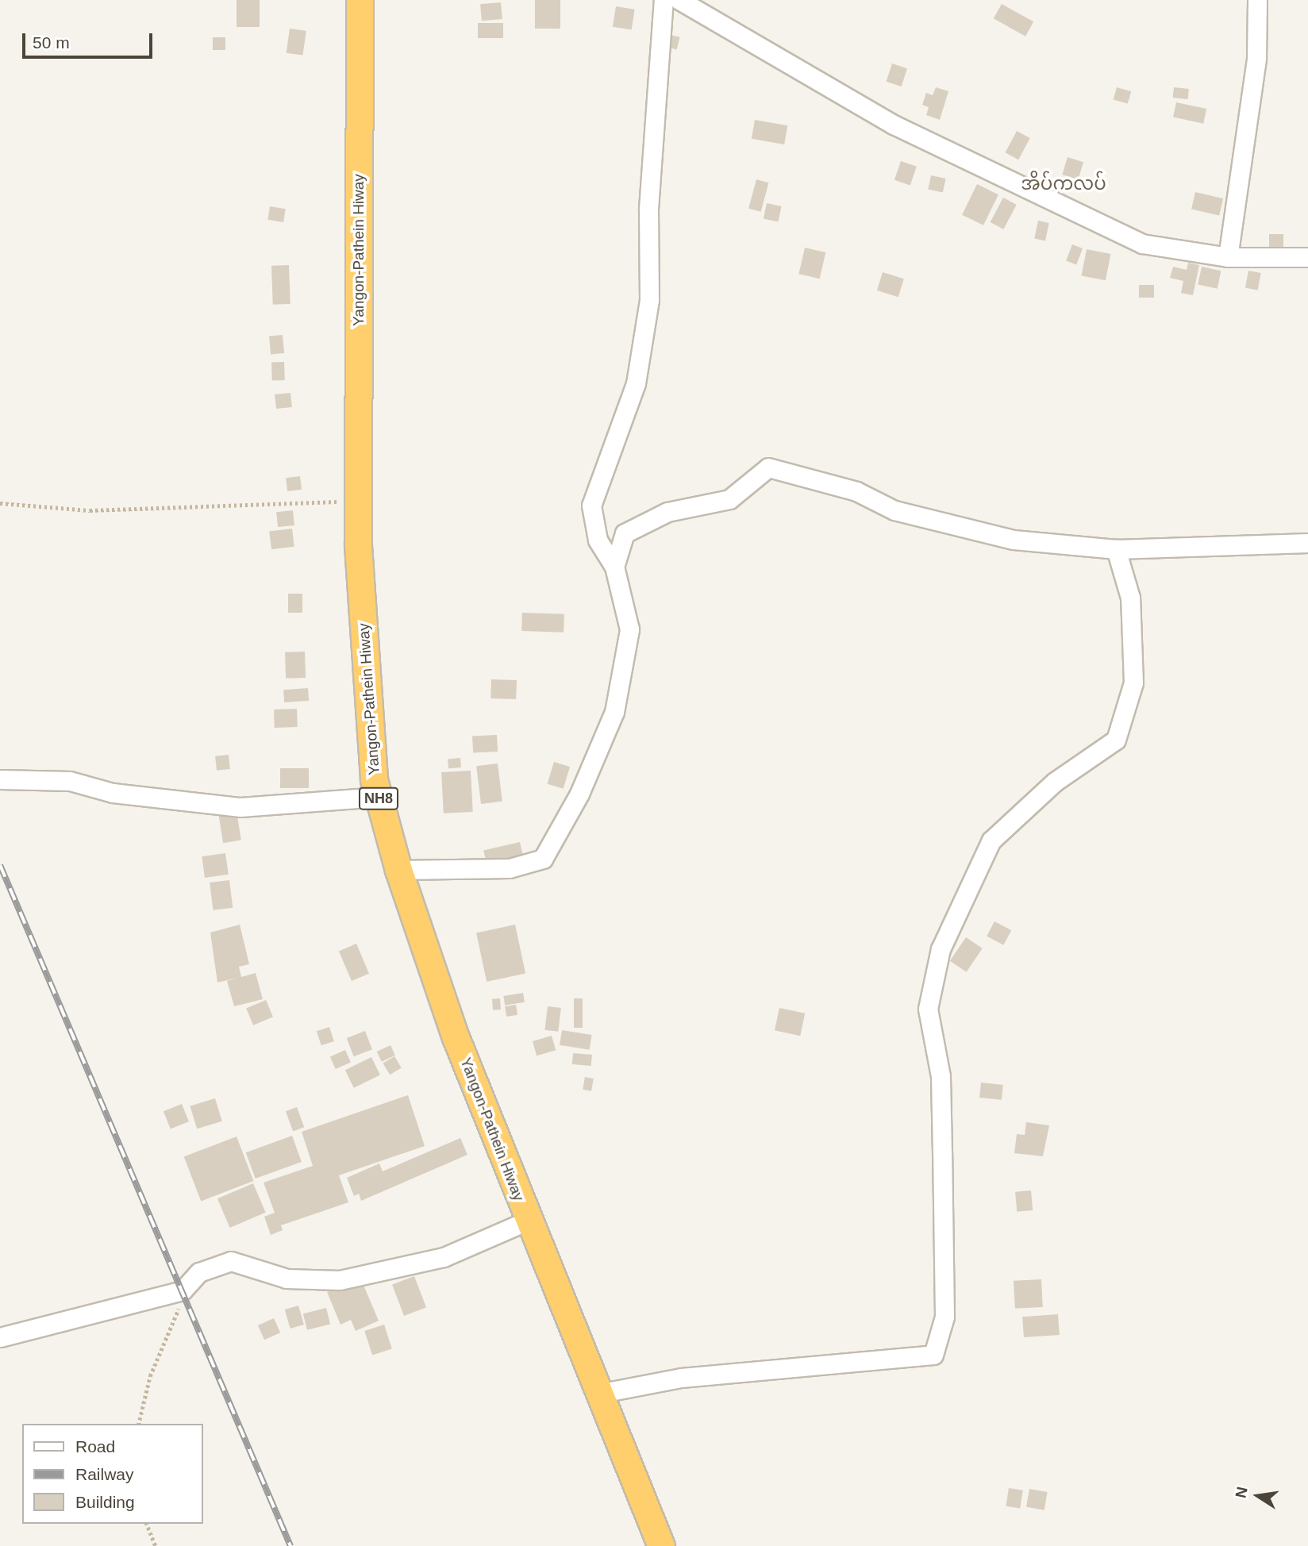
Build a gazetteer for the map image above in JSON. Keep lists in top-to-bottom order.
{
  "streets": {
    "highway": ["Yangon-Pathein Hiway", "NH8"]
  },
  "districts": ["အိပ်ကလပ်"],
  "legend": ["Road", "Railway", "Building"],
  "scale_bar": "50 m",
  "north": "left"
}
